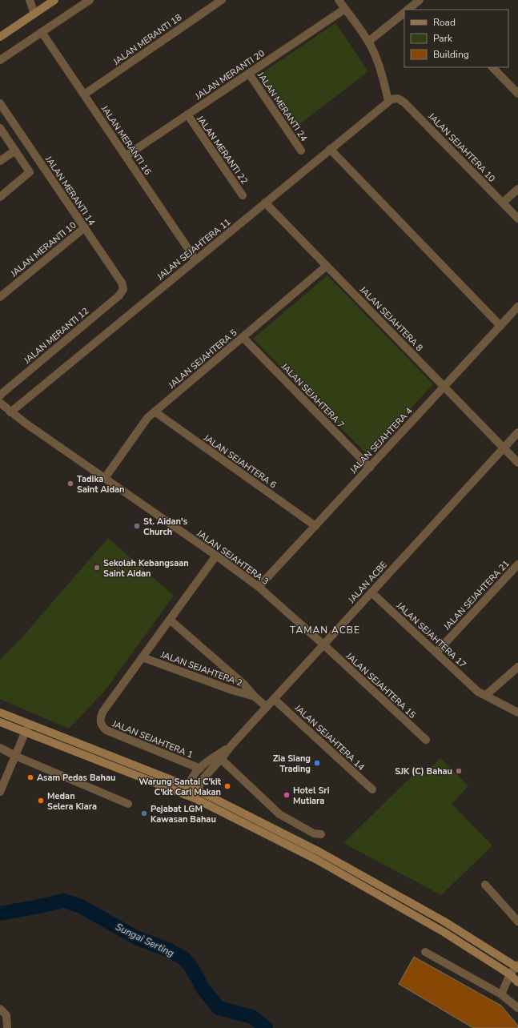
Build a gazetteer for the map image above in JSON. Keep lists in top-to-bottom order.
{
  "streets": {
    "street": [
      "JALAN MERANTI 18",
      "JALAN MERANTI 20",
      "JALAN MERANTI 24",
      "JALAN MERANTI 16",
      "JALAN SEJAHTERA 10",
      "JALAN MERANTI 22",
      "JALAN MERANTI 14",
      "JALAN MERANTI 10",
      "JALAN SEJAHTERA 11",
      "JALAN SEJAHTERA 8",
      "JALAN MERANTI 12",
      "JALAN SEJAHTERA 5",
      "JALAN SEJAHTERA 7",
      "JALAN SEJAHTERA 4",
      "JALAN SEJAHTERA 6",
      "JALAN SEJAHTERA 3",
      "JALAN ACBE",
      "JALAN SEJAHTERA 21",
      "JALAN SEJAHTERA 17",
      "JALAN SEJAHTERA 2",
      "JALAN SEJAHTERA 15",
      "JALAN SEJAHTERA 14",
      "JALAN SEJAHTERA 1"
    ]
  },
  "crossings": [
    ["JALAN MERANTI 18", "JALAN MERANTI 16"],
    ["JALAN MERANTI 20", "JALAN MERANTI 24"],
    ["JALAN MERANTI 20", "JALAN MERANTI 16"],
    ["JALAN MERANTI 20", "JALAN MERANTI 22"],
    ["JALAN MERANTI 16", "JALAN SEJAHTERA 11"],
    ["JALAN SEJAHTERA 10", "JALAN SEJAHTERA 11"],
    ["JALAN MERANTI 14", "JALAN MERANTI 10"],
    ["JALAN MERANTI 14", "JALAN MERANTI 12"],
    ["JALAN SEJAHTERA 11", "JALAN SEJAHTERA 8"],
    ["JALAN SEJAHTERA 11", "JALAN SEJAHTERA 3"],
    ["JALAN SEJAHTERA 8", "JALAN SEJAHTERA 5"],
    ["JALAN SEJAHTERA 8", "JALAN SEJAHTERA 4"],
    ["JALAN SEJAHTERA 8", "JALAN ACBE"],
    ["JALAN SEJAHTERA 5", "JALAN SEJAHTERA 7"],
    ["JALAN SEJAHTERA 5", "JALAN SEJAHTERA 6"],
    ["JALAN SEJAHTERA 5", "JALAN SEJAHTERA 3"],
    ["JALAN SEJAHTERA 7", "JALAN SEJAHTERA 4"],
    ["JALAN SEJAHTERA 4", "JALAN SEJAHTERA 6"],
    ["JALAN SEJAHTERA 4", "JALAN SEJAHTERA 3"],
    ["JALAN SEJAHTERA 3", "JALAN ACBE"],
    ["JALAN SEJAHTERA 3", "JALAN SEJAHTERA 15"],
    ["JALAN ACBE", "JALAN SEJAHTERA 17"],
    ["JALAN ACBE", "JALAN SEJAHTERA 2"],
    ["JALAN ACBE", "JALAN SEJAHTERA 15"],
    ["JALAN ACBE", "JALAN SEJAHTERA 14"],
    ["JALAN ACBE", "JALAN SEJAHTERA 1"],
    ["JALAN SEJAHTERA 21", "JALAN SEJAHTERA 17"],
    ["JALAN SEJAHTERA 2", "JALAN SEJAHTERA 1"]
  ],
  "districts": ["TAMAN ACBE"],
  "water": ["Sungai Serting"],
  "places": [
    "Tadika Saint Aidan",
    "St. Aidan's Church",
    "Sekolah Kebangsaan Saint Aidan",
    "Zia Siang Trading",
    "SJK (C) Bahau",
    "Asam Pedas Bahau",
    "Warung Santai C'kit C'kit Cari Makan",
    "Hotel Sri Mutiara",
    "Medan Selera Kiara",
    "Pejabat LGM Kawasan Bahau"
  ],
  "legend": ["Road", "Park", "Building"]
}
